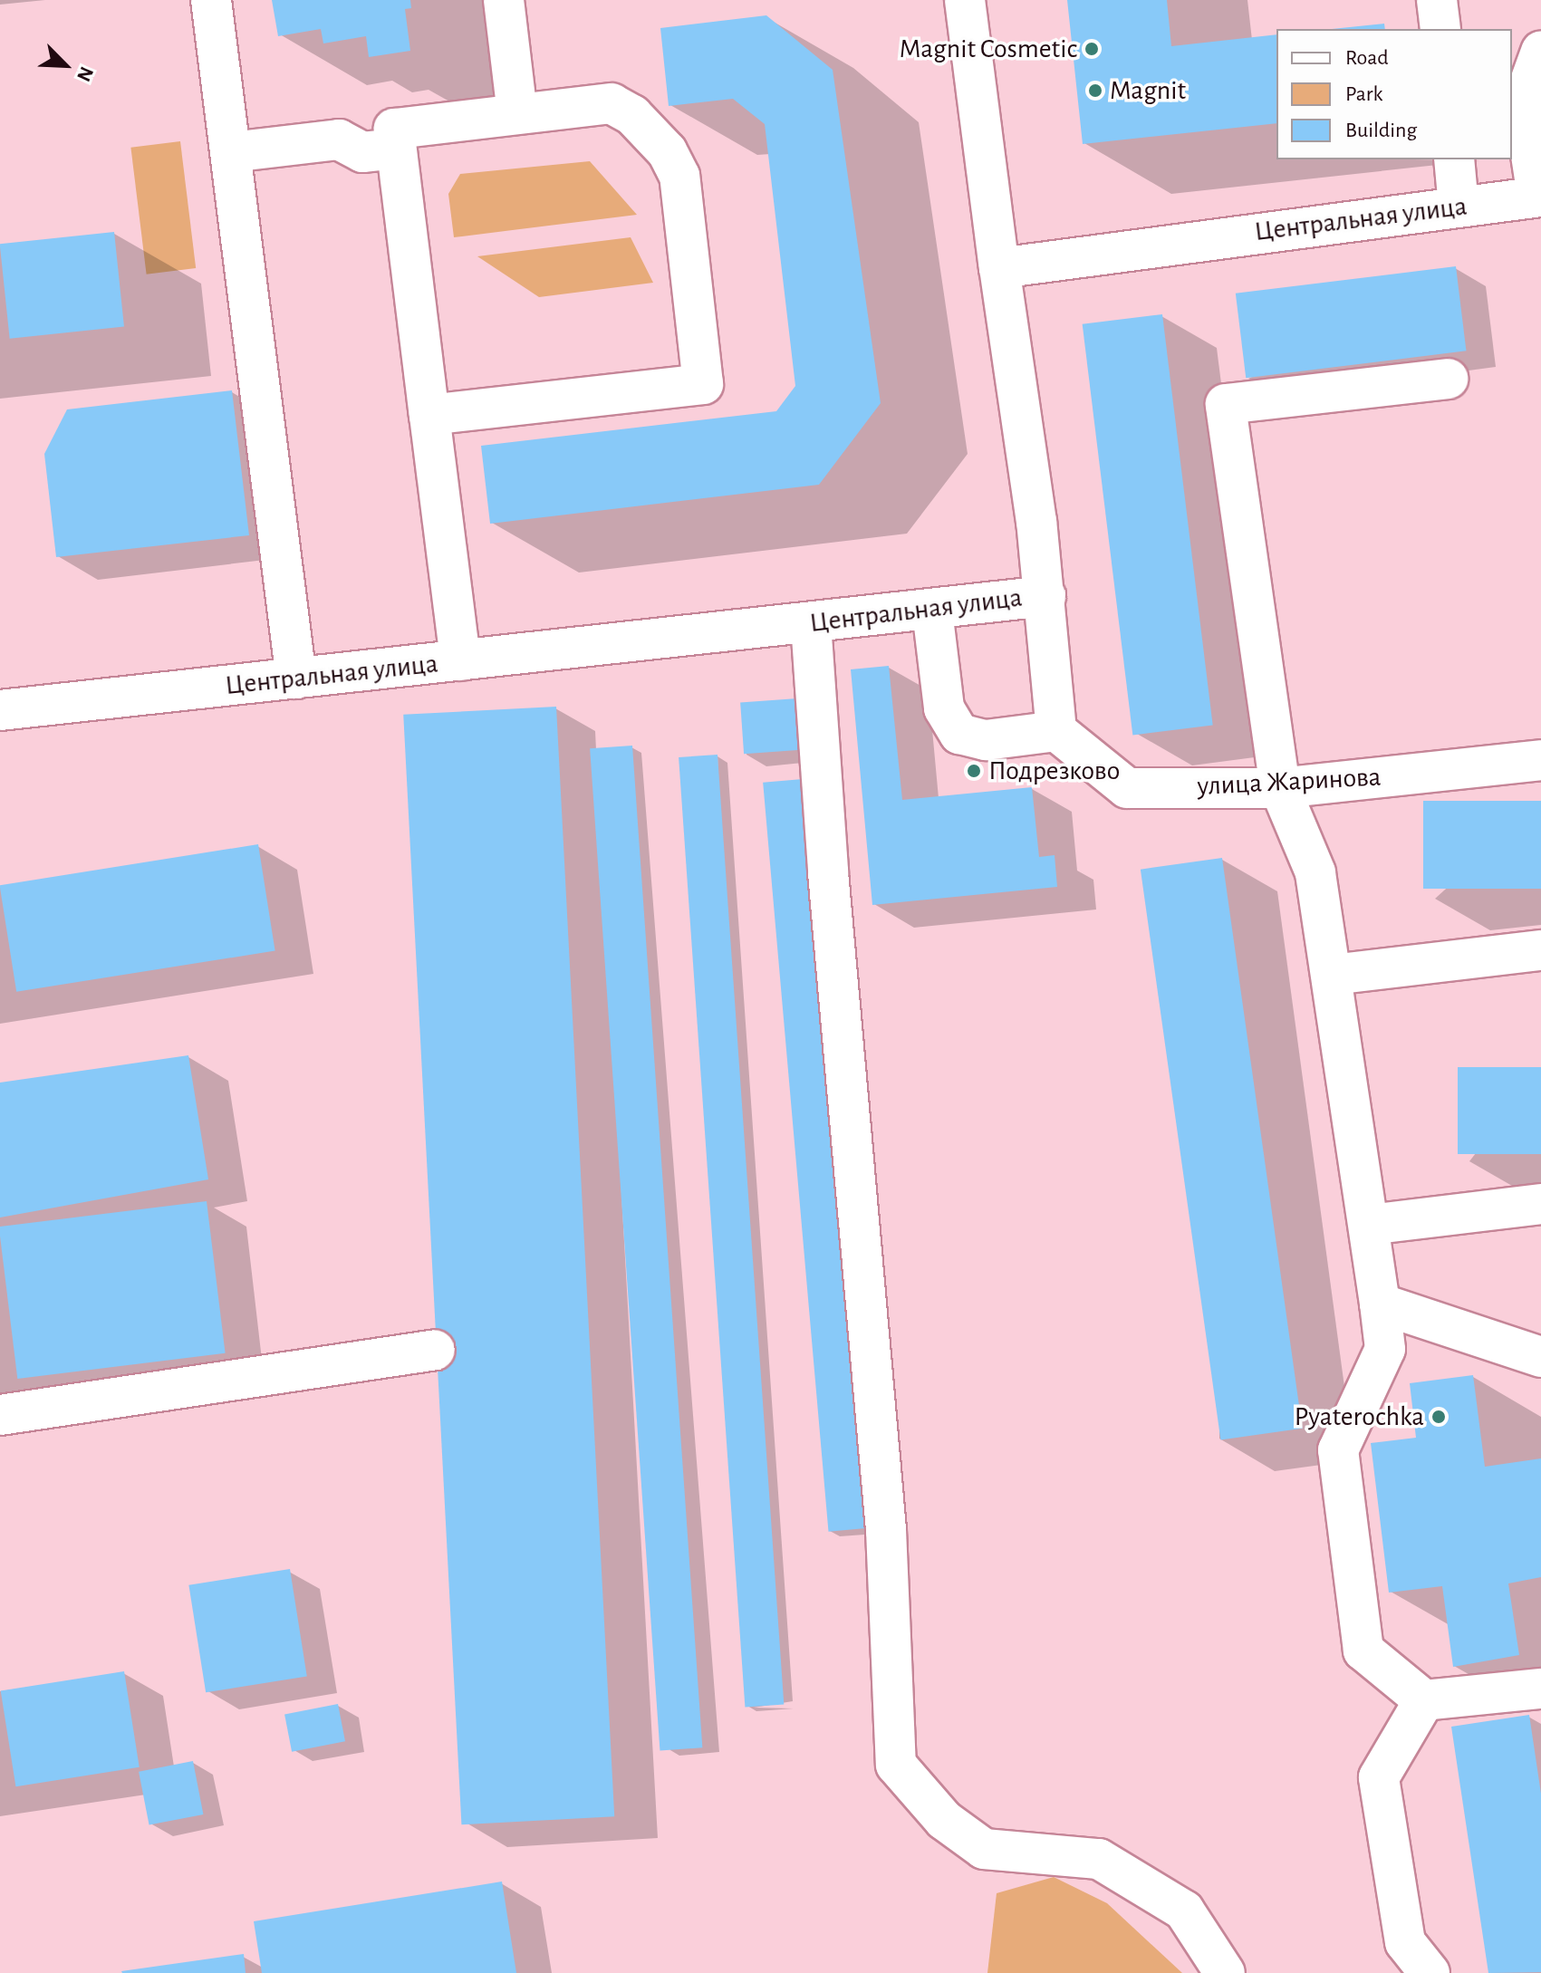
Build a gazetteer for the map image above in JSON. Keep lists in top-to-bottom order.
{
  "streets": {
    "street": ["Центральная улица", "улица Жаринова"]
  },
  "places": [
    "Magnit Cosmetic",
    "Magnit",
    "Подрезково",
    "Pyaterochka"
  ],
  "legend": ["Road", "Park", "Building"],
  "north": "bottom right"
}
